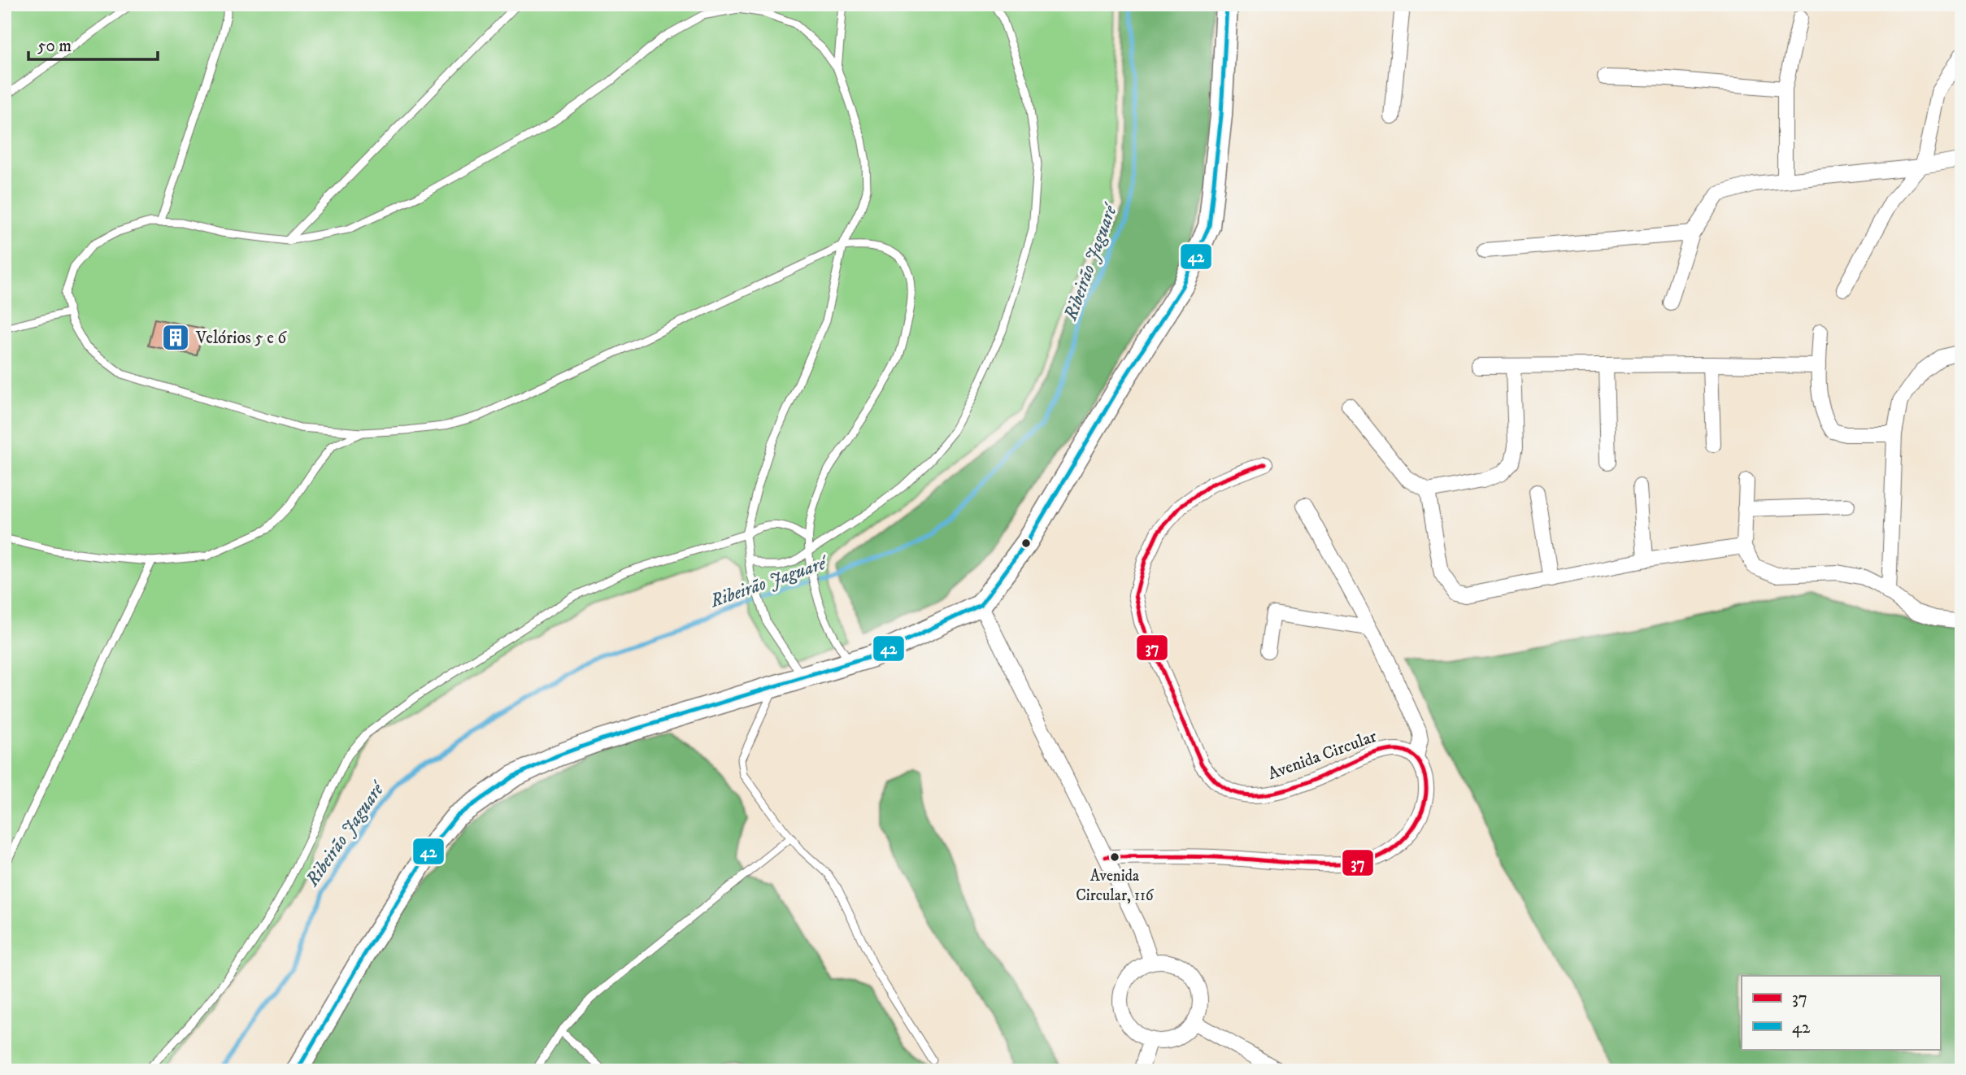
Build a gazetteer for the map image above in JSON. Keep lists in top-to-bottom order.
{
  "streets": {
    "street": ["Avenida Circular"]
  },
  "water": ["Ribeirão Jaguaré"],
  "places": {
    "building": ["Velórios 5 e 6"],
    "other": ["Avenida Circular, 116"]
  },
  "lines": ["transit line 42", "transit line 37"],
  "legend": ["37", "42"],
  "scale_bar": "50 m"
}
